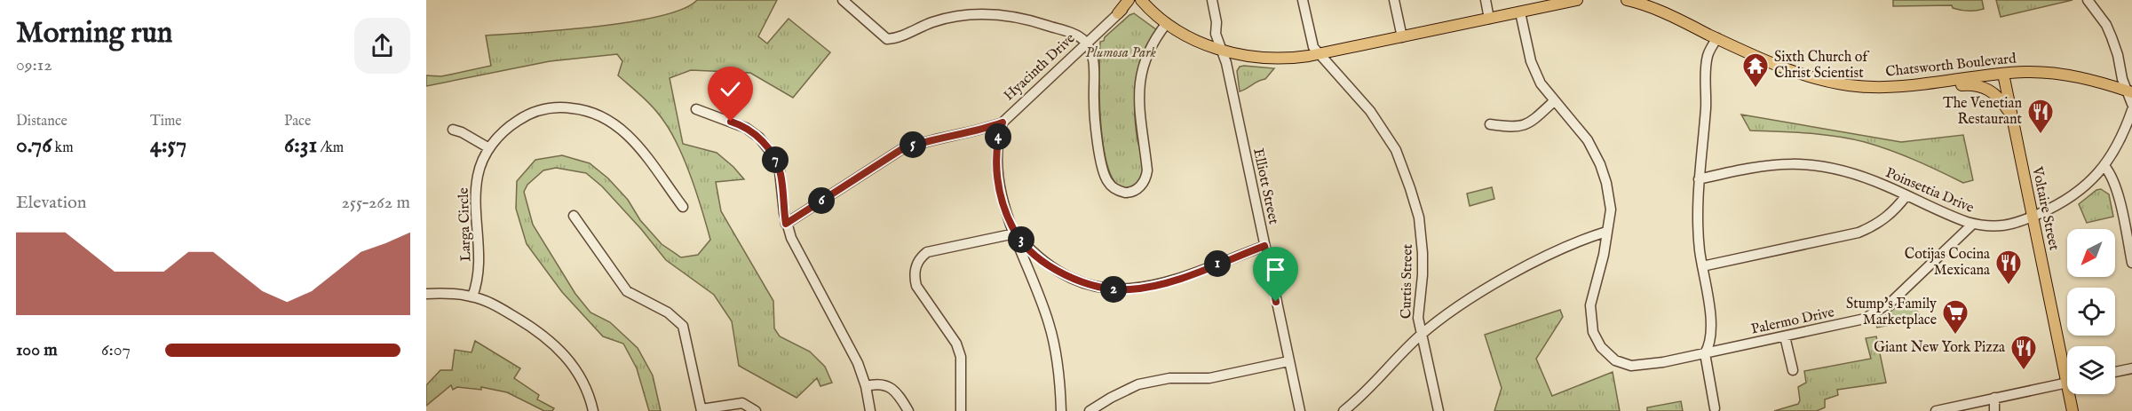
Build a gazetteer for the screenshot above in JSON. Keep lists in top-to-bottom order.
{
  "streets": {
    "main road": ["Chatsworth Boulevard", "Voltaire Street"],
    "street": [
      "Hyacinth Drive",
      "Elliott Street",
      "Poinsettia Drive",
      "Larga Circle",
      "Curtis Street",
      "Palermo Drive"
    ]
  },
  "crossings": [
    ["Chatsworth Boulevard", "Voltaire Street"],
    ["Poinsettia Drive", "Voltaire Street"],
    ["Poinsettia Drive", "Palermo Drive"]
  ],
  "parks": ["Plumosa Park"],
  "places": {
    "temple": ["Sixth Church of Christ Scientist"],
    "restaurant": ["The Venetian Restaurant", "Cotijas Cocina Mexicana", "Giant New York Pizza"],
    "supermarket": ["Stump's Family Marketplace"]
  },
  "north": "bottom left",
  "page": {
    "heading": ["Morning run", "09:12"],
    "stats": [
      ["Distance", "0.76 km"],
      ["Time", "4:57"],
      ["Pace", "6:31 /km"]
    ],
    "pins": [
      "4",
      "5",
      "7",
      "6",
      "3",
      "1",
      "2"
    ],
    "chart": ["Elevation", "255–262 m"],
    "list": [
      {
        "name": "100 m",
        "note": "6:07"
      }
    ]
  }
}
